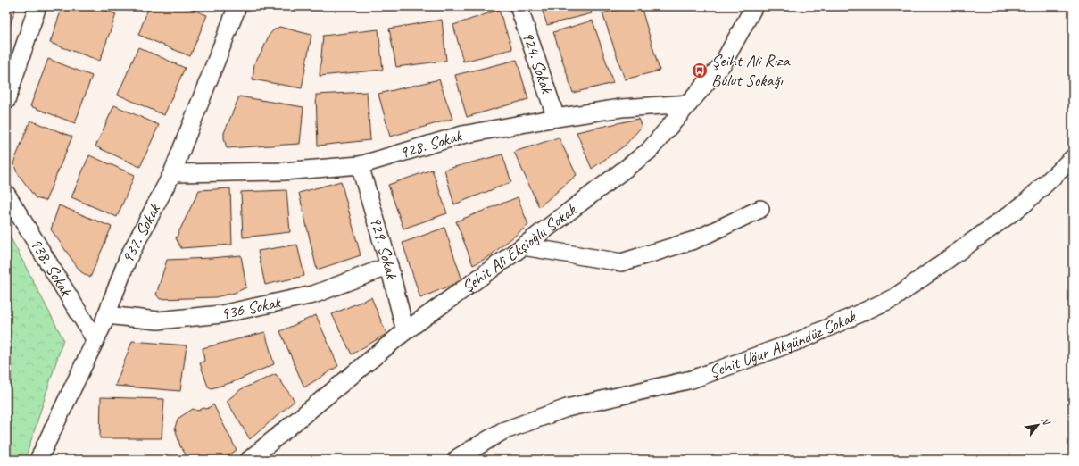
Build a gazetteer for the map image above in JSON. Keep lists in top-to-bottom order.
{
  "streets": {
    "street": [
      "924. Sokak",
      "928. Sokak",
      "937. Sokak",
      "929. Sokak",
      "Şehit Ali Ekşioğlu Sokak",
      "938. Sokak",
      "936 Sokak",
      "Şehit Uğur Akgündüz Sokak"
    ]
  },
  "crossings": [
    ["924. Sokak", "928. Sokak"],
    ["928. Sokak", "937. Sokak"],
    ["928. Sokak", "929. Sokak"],
    ["928. Sokak", "Şehit Ali Ekşioğlu Sokak"],
    ["937. Sokak", "938. Sokak"],
    ["937. Sokak", "936 Sokak"],
    ["929. Sokak", "Şehit Ali Ekşioğlu Sokak"],
    ["929. Sokak", "936 Sokak"]
  ],
  "places": {
    "bus stop": ["Şeiht Ali Rıza Bulut Sokağı"]
  },
  "north": "top right"
}
